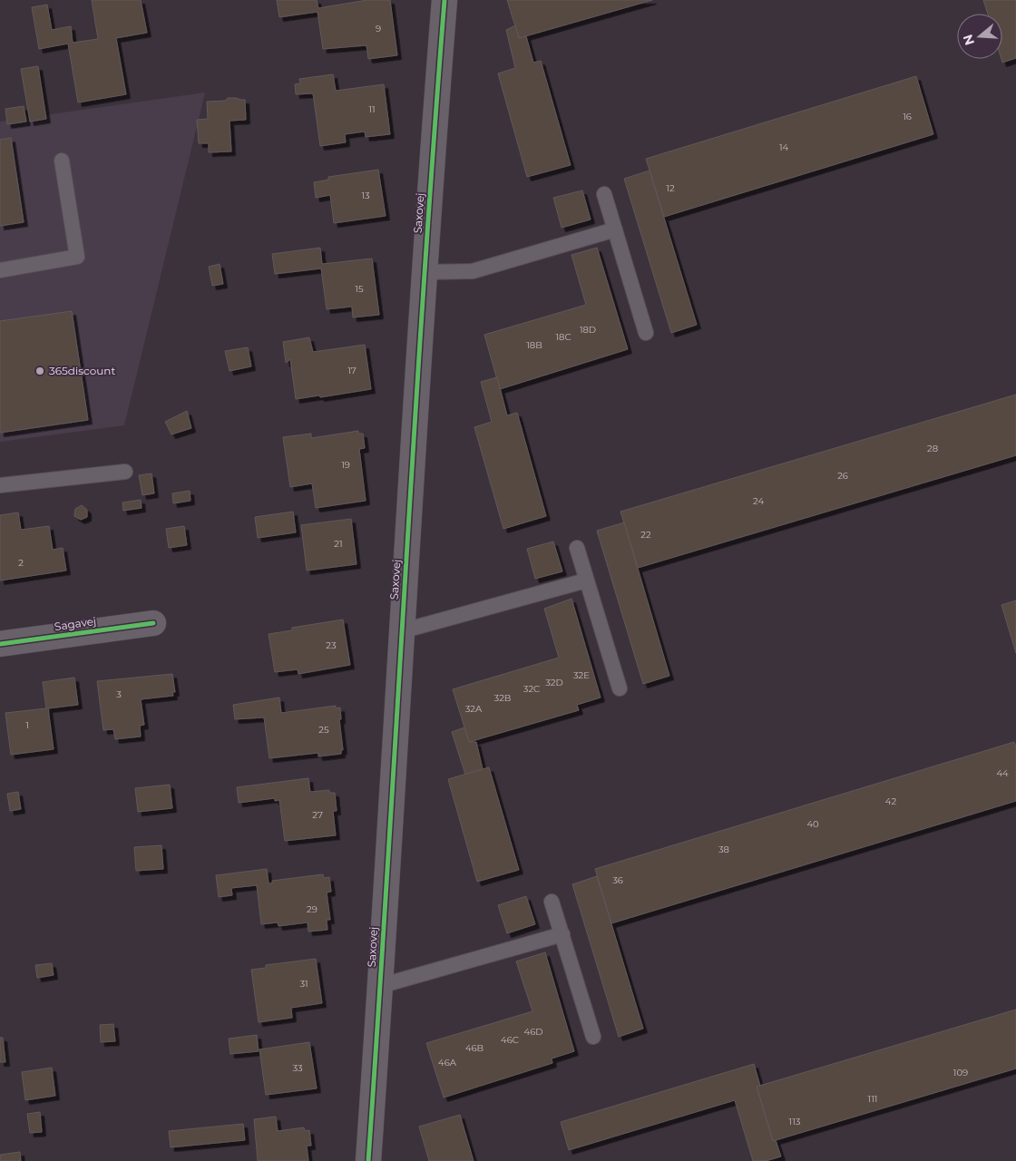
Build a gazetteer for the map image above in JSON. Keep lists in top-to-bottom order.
{
  "streets": {
    "street": ["Saxovej", "Sagavej"]
  },
  "places": ["365discount"],
  "house_numbers": [
    "9",
    "11",
    "16",
    "14",
    "12",
    "13",
    "15",
    "18D",
    "18C",
    "18B",
    "17",
    "28",
    "19",
    "26",
    "24",
    "22",
    "21",
    "2",
    "23",
    "32E",
    "32D",
    "32C",
    "3",
    "32B",
    "32A",
    "1",
    "25",
    "44",
    "42",
    "27",
    "40",
    "38",
    "36",
    "29",
    "31",
    "46D",
    "46C",
    "46B",
    "46A",
    "33",
    "109",
    "111",
    "113"
  ],
  "north": "left"
}
